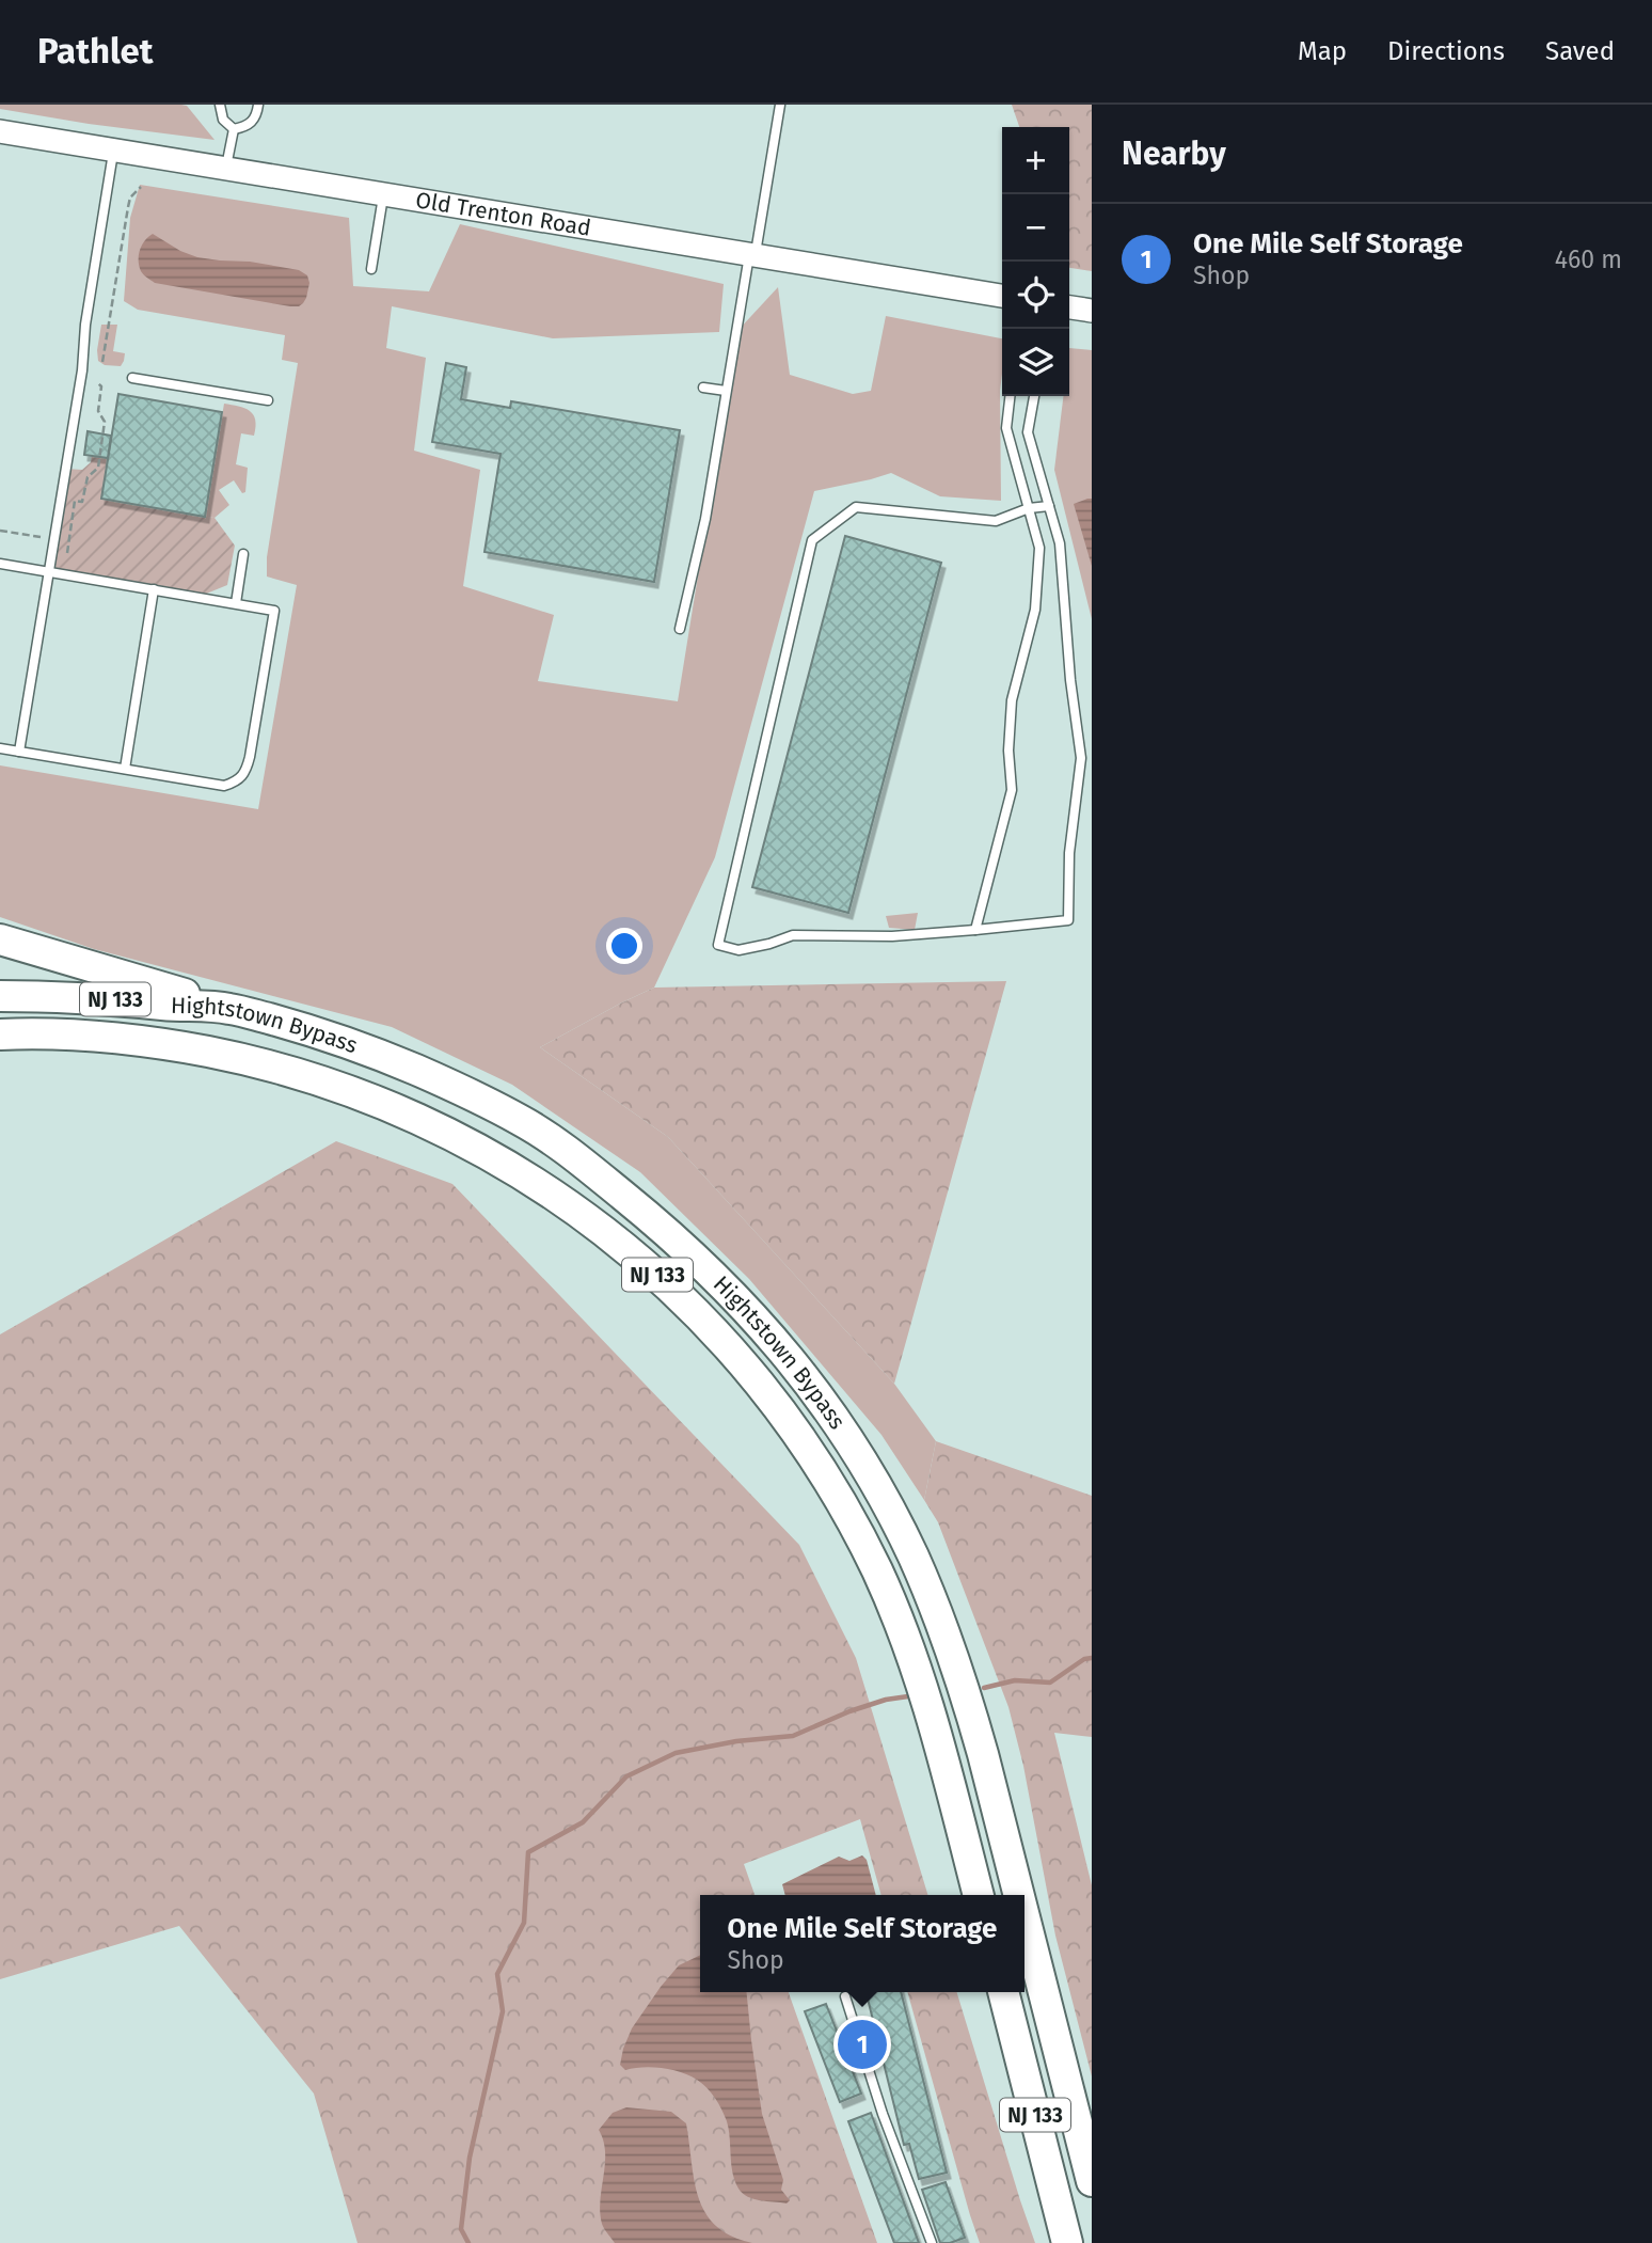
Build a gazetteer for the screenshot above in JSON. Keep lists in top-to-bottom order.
{
  "streets": {
    "highway": ["NJ 133", "Hightstown Bypass"],
    "main road": ["Old Trenton Road"]
  },
  "page": {
    "header": "Pathlet",
    "nav": ["Map", "Directions", "Saved"],
    "heading": "Nearby",
    "map_buttons": ["+", "−"],
    "list": [
      {
        "mark": "1",
        "name": "One Mile Self Storage",
        "note": "Shop",
        "value": "460 m"
      }
    ],
    "popup": ["One Mile Self Storage", "Shop"],
    "pins": "1"
  }
}
